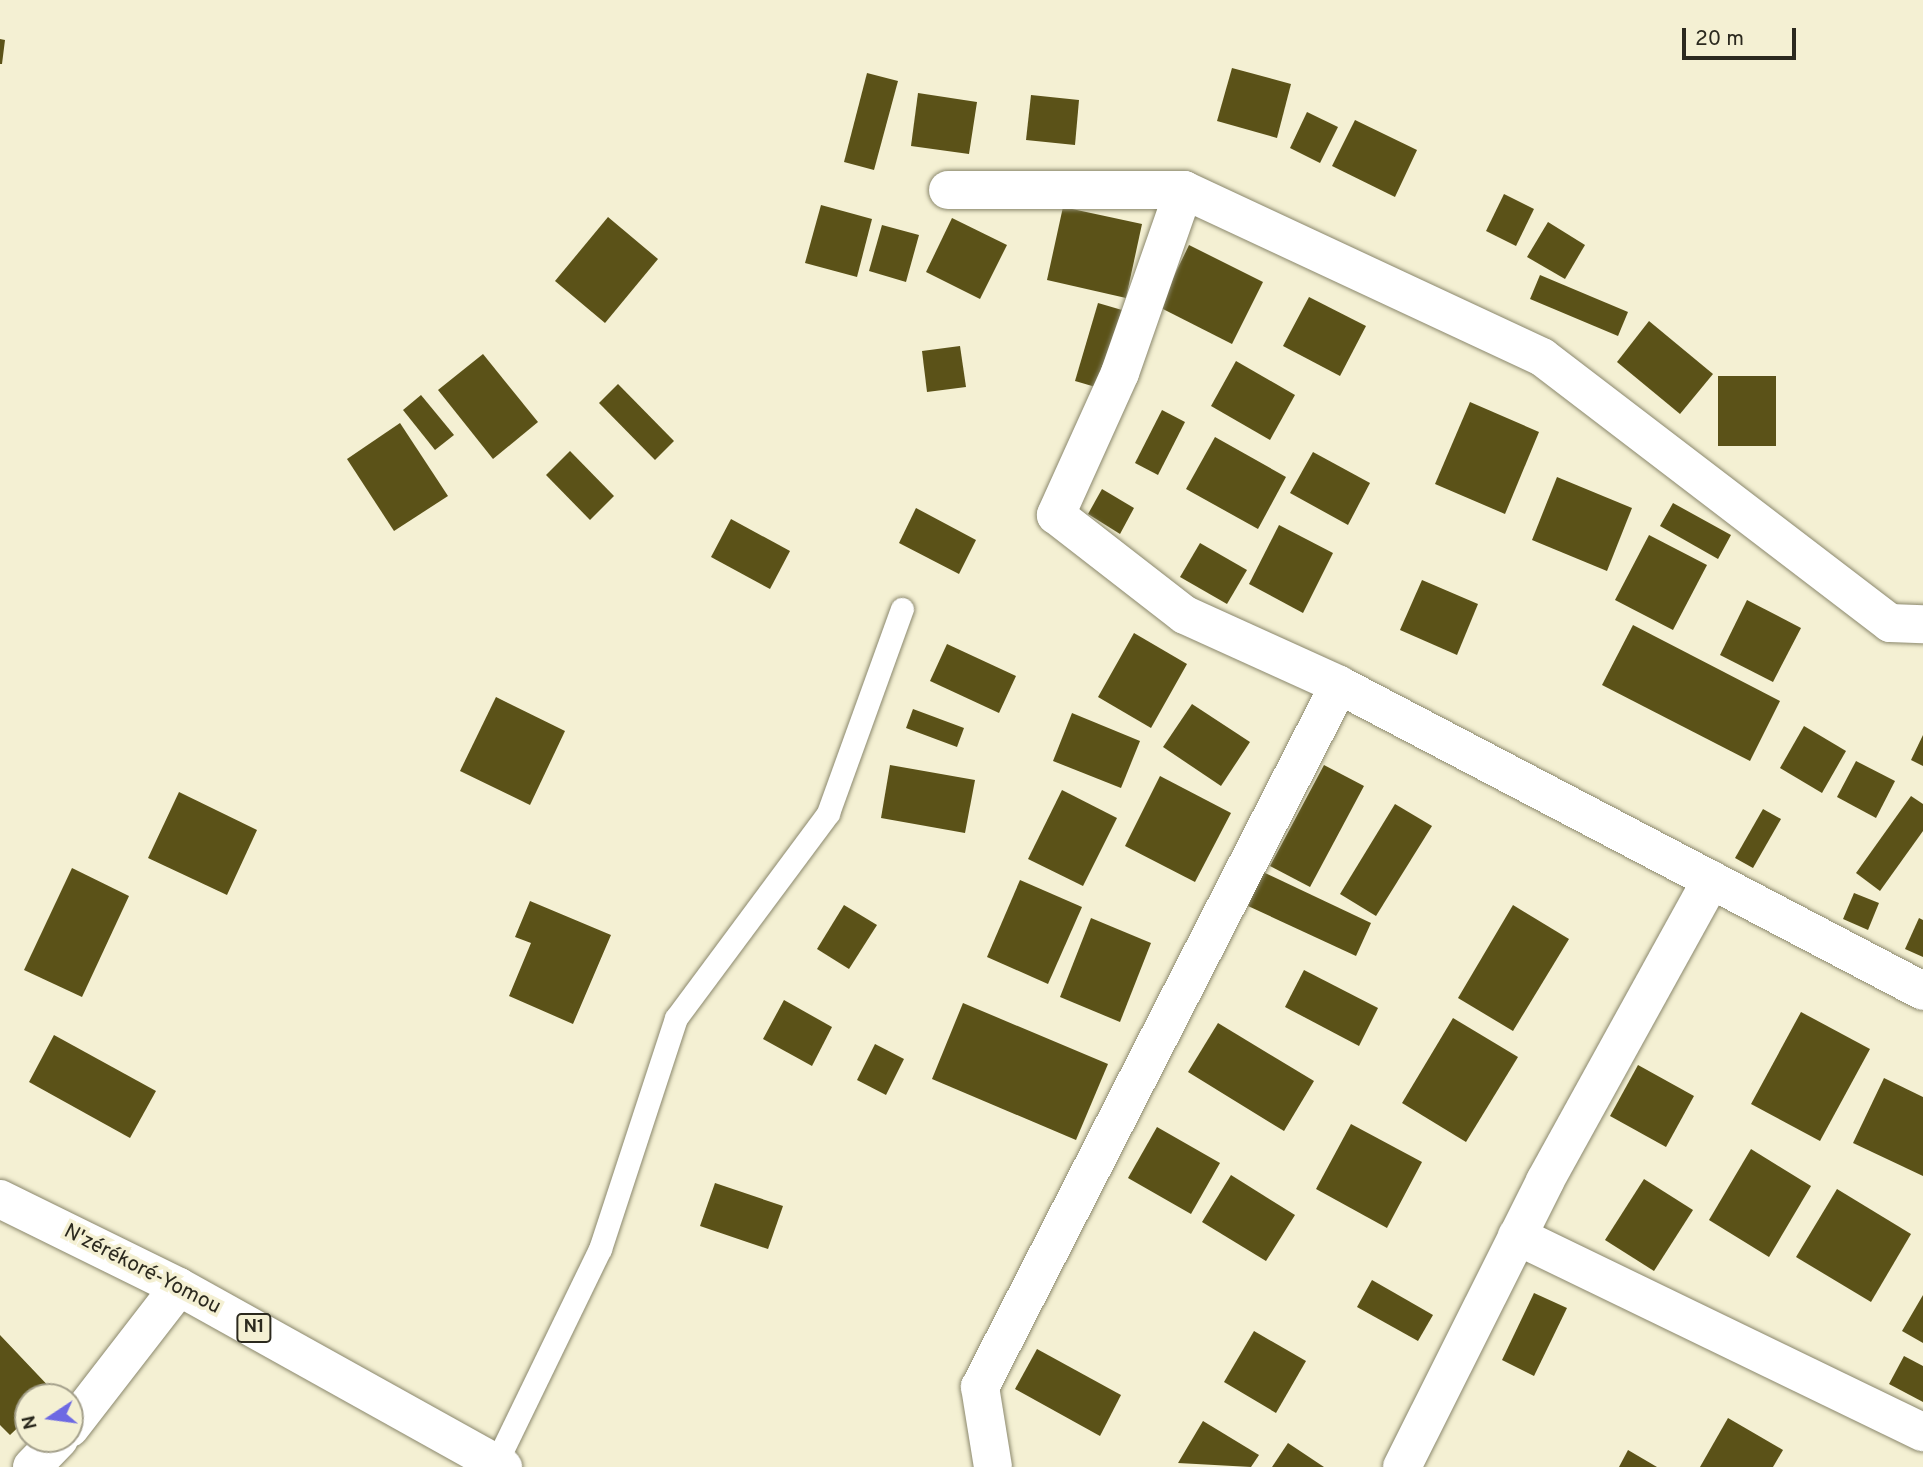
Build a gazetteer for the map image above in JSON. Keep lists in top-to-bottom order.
{
  "streets": {
    "main road": ["N'zérékoré-Yomou", "N1"]
  },
  "scale_bar": "20 m",
  "north": "left"
}
